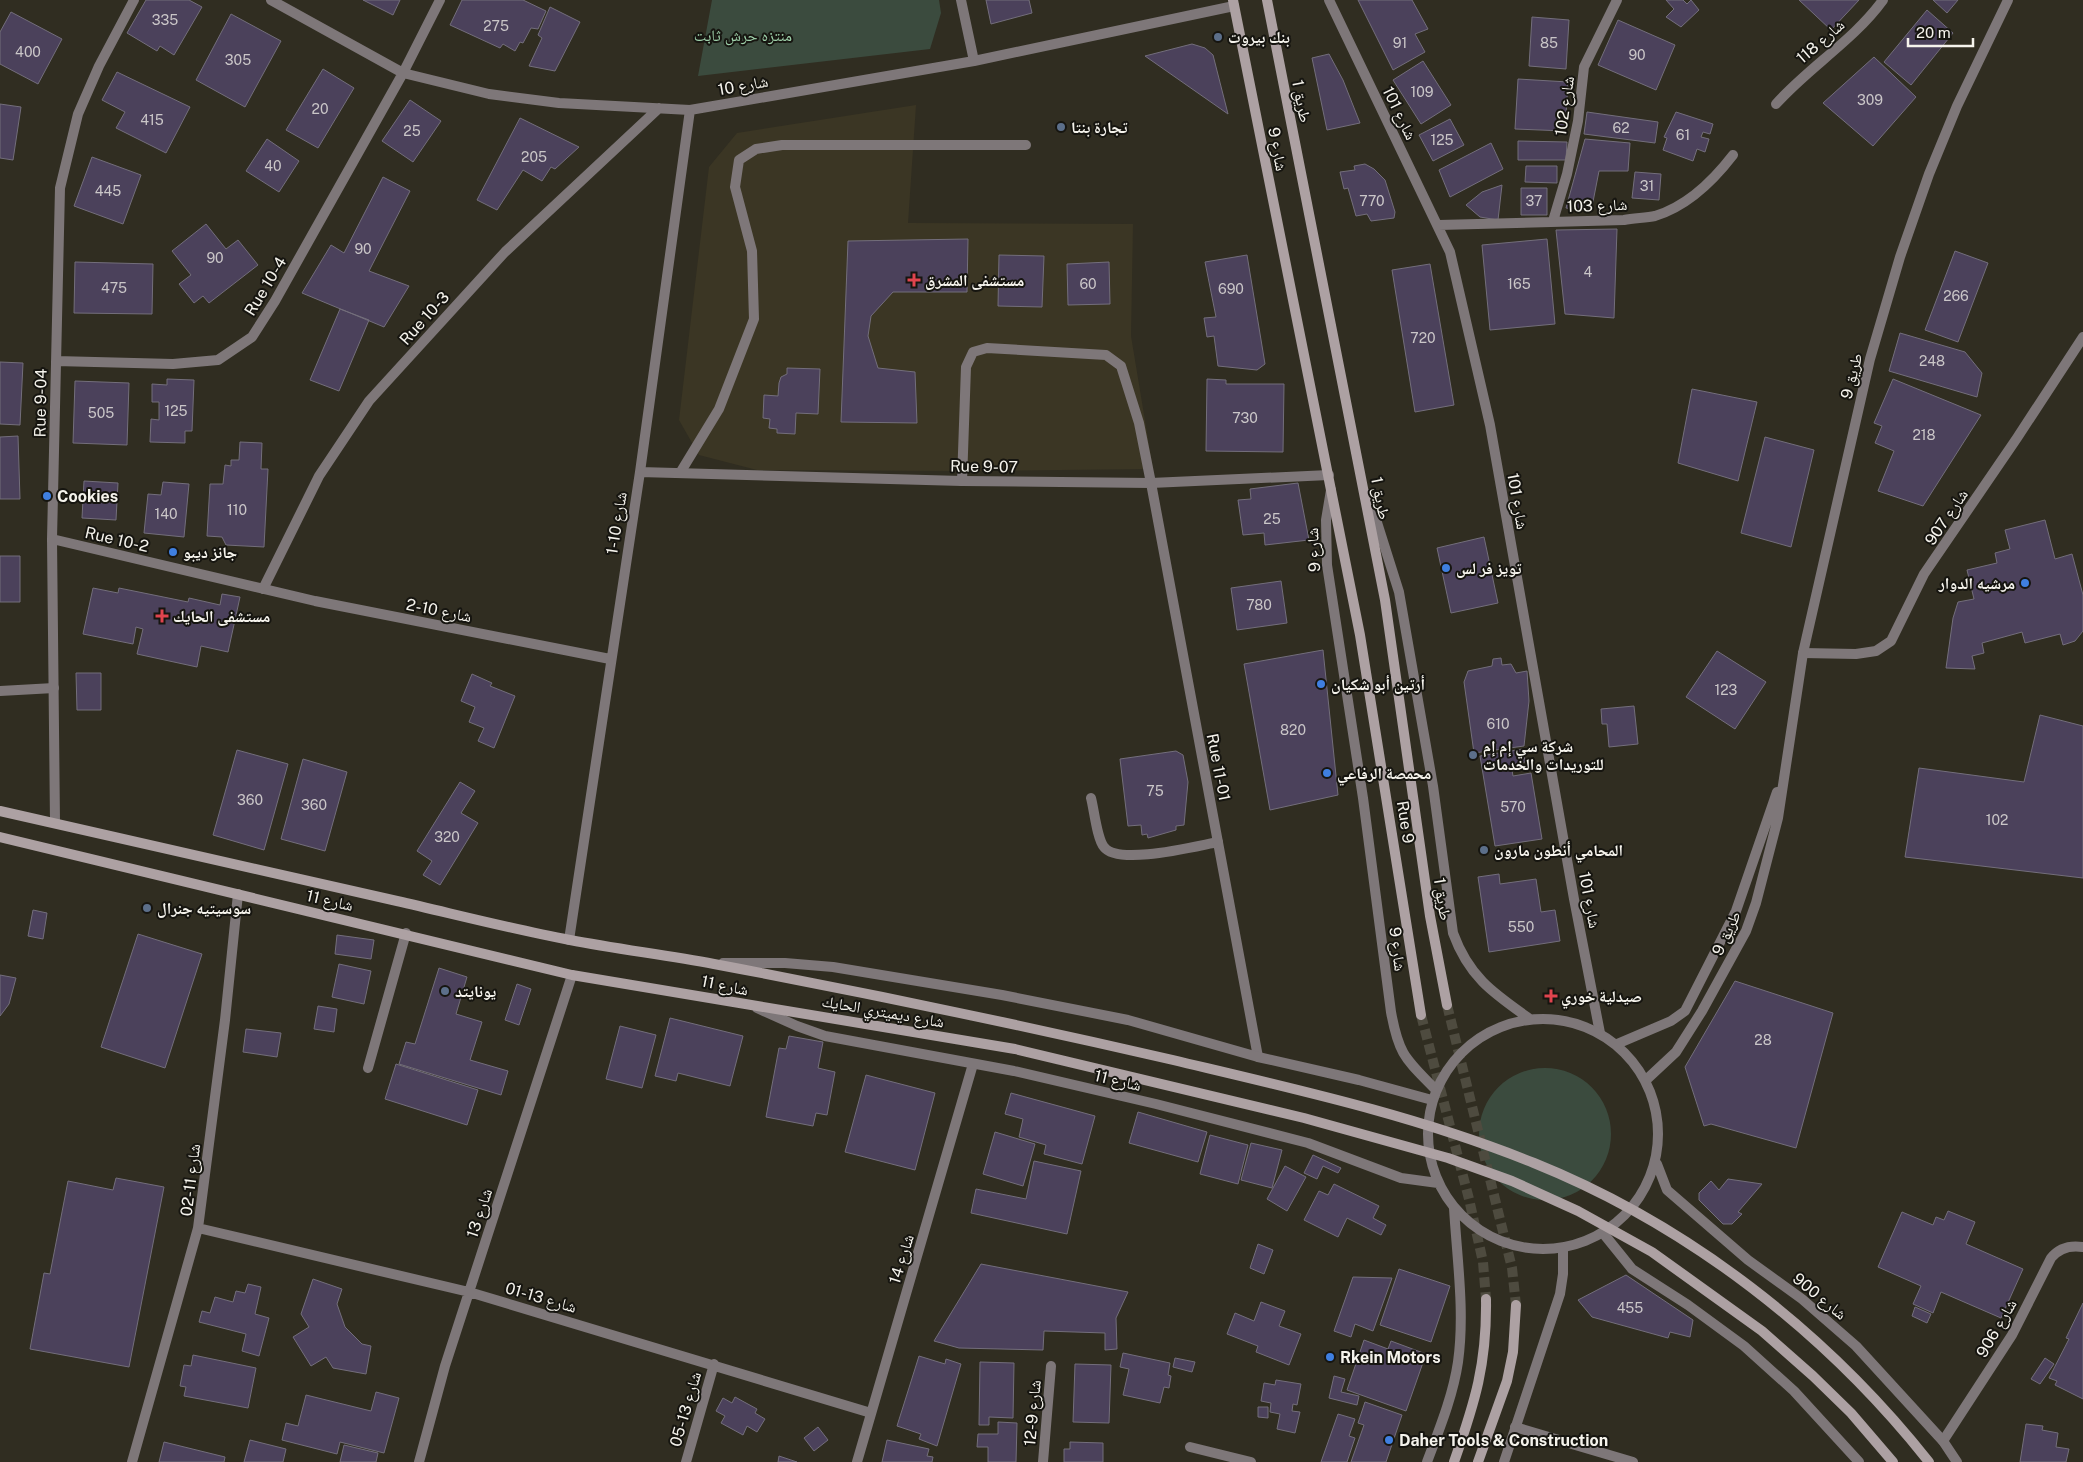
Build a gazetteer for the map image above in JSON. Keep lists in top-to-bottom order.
{
  "streets": {
    "main road": [
      "طريق 1",
      "شارع 9",
      "Rue 9",
      "شارع 11",
      "شارع ديميتري الحايك"
    ],
    "street": [
      "شارع 118",
      "شارع 10",
      "شارع 102",
      "شارع 101",
      "شارع 103",
      "Rue 10-4",
      "Rue 10-3",
      "طريق 9",
      "Rue 9-04",
      "Rue 9-07",
      "شارع 907",
      "شارع 10-1",
      "Rue 10-2",
      "شارع 10-2",
      "Rue 11-01",
      "شارع 11-02",
      "شارع 13",
      "شارع 14",
      "شارع 900",
      "شارع 13-01",
      "شارع 906",
      "شارع 13-05",
      "شارع 9-12"
    ]
  },
  "crossings": [
    ["شارع 10", "شارع 9"],
    ["شارع 10", "Rue 10-4"],
    ["شارع 10", "Rue 10-3"],
    ["شارع 10", "شارع 10-1"],
    ["شارع 102", "شارع 103"],
    ["شارع 101", "شارع 103"],
    ["شارع 9", "Rue 9-07"],
    ["شارع 9", "Rue 9"],
    ["شارع 9", "شارع 11"],
    ["Rue 10-4", "Rue 9-04"],
    ["Rue 10-3", "Rue 10-2"],
    ["Rue 10-3", "شارع 10-2"],
    ["طريق 9", "شارع 907"],
    ["Rue 9-04", "Rue 10-2"],
    ["Rue 9-04", "شارع 11"],
    ["Rue 9-07", "شارع 10-1"],
    ["Rue 9-07", "Rue 11-01"],
    ["شارع 10-1", "شارع 10-2"],
    ["شارع 10-1", "شارع 11"],
    ["Rue 10-2", "شارع 10-2"],
    ["Rue 11-01", "شارع 11"],
    ["شارع 11", "شارع ديميتري الحايك"],
    ["شارع 11", "شارع 11-02"],
    ["شارع 11", "شارع 13"],
    ["شارع 11", "شارع 14"],
    ["شارع 11-02", "شارع 13-01"],
    ["شارع 13", "شارع 13-01"],
    ["شارع 14", "شارع 13-01"],
    ["شارع 900", "شارع 906"],
    ["شارع 13-01", "شارع 13-05"]
  ],
  "parks": ["منتزه حرش ثابت"],
  "places": {
    "other": [
      "بنك بيروت",
      "تجارة بنتا",
      "Cookies",
      "جانز ديبو",
      "تويز فر لس",
      "مرشيه الدوار",
      "أرتين أبو شكيان",
      "شركة سي إم إم للتوريدات والخدمات",
      "محمصة الرفاعي",
      "المحامي أنطون مارون",
      "سوسيتيه جنرال",
      "يونايتد",
      "Rkein Motors",
      "Daher Tools & Construction"
    ],
    "health": ["مستشفى المشرق", "مستشفى الحايك", "صيدلية خوري"]
  },
  "house_numbers": [
    "335",
    "275",
    "91",
    "85",
    "400",
    "90",
    "305",
    "109",
    "309",
    "20",
    "415",
    "62",
    "25",
    "61",
    "125",
    "205",
    "40",
    "31",
    "445",
    "770",
    "37",
    "90",
    "90",
    "4",
    "60",
    "165",
    "475",
    "690",
    "266",
    "720",
    "248",
    "125",
    "505",
    "730",
    "218",
    "110",
    "140",
    "25",
    "780",
    "123",
    "610",
    "820",
    "75",
    "360",
    "360",
    "570",
    "102",
    "320",
    "550",
    "28",
    "455"
  ],
  "scale_bar": "20 m"
}
